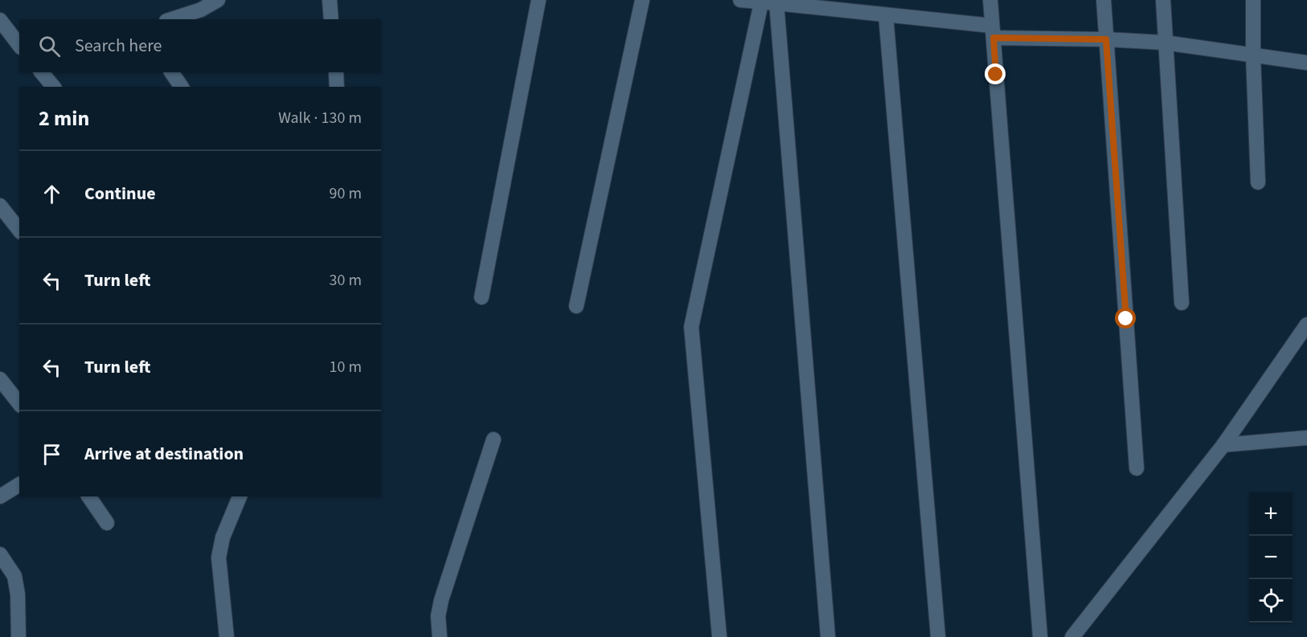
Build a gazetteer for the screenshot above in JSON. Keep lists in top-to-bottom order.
{
  "page": {
    "search": "Search here",
    "heading": ["2 min", "Walk · 130 m"],
    "list": [
      ["Continue", "90 m"],
      ["Turn left", "30 m"],
      ["Turn left", "10 m"],
      "Arrive at destination"
    ],
    "map_buttons": ["+", "−"]
  }
}
